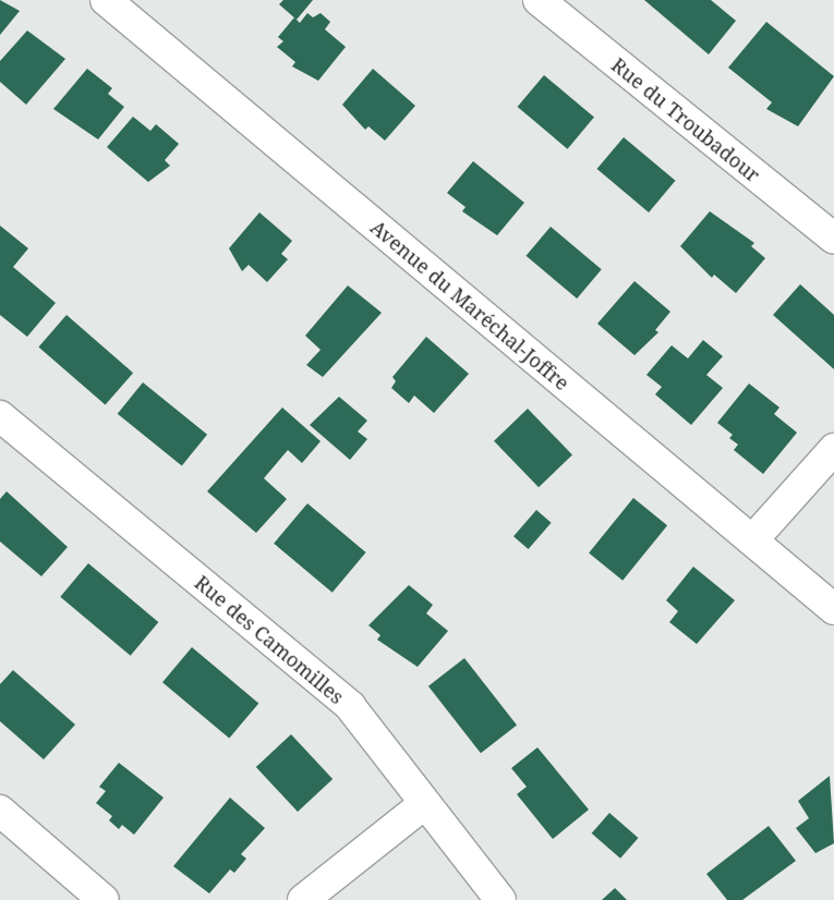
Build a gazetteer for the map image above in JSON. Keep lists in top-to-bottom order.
{
  "streets": {
    "street": ["Rue du Troubadour", "Avenue du Maréchal-Joffre", "Rue des Camomilles"]
  }
}
